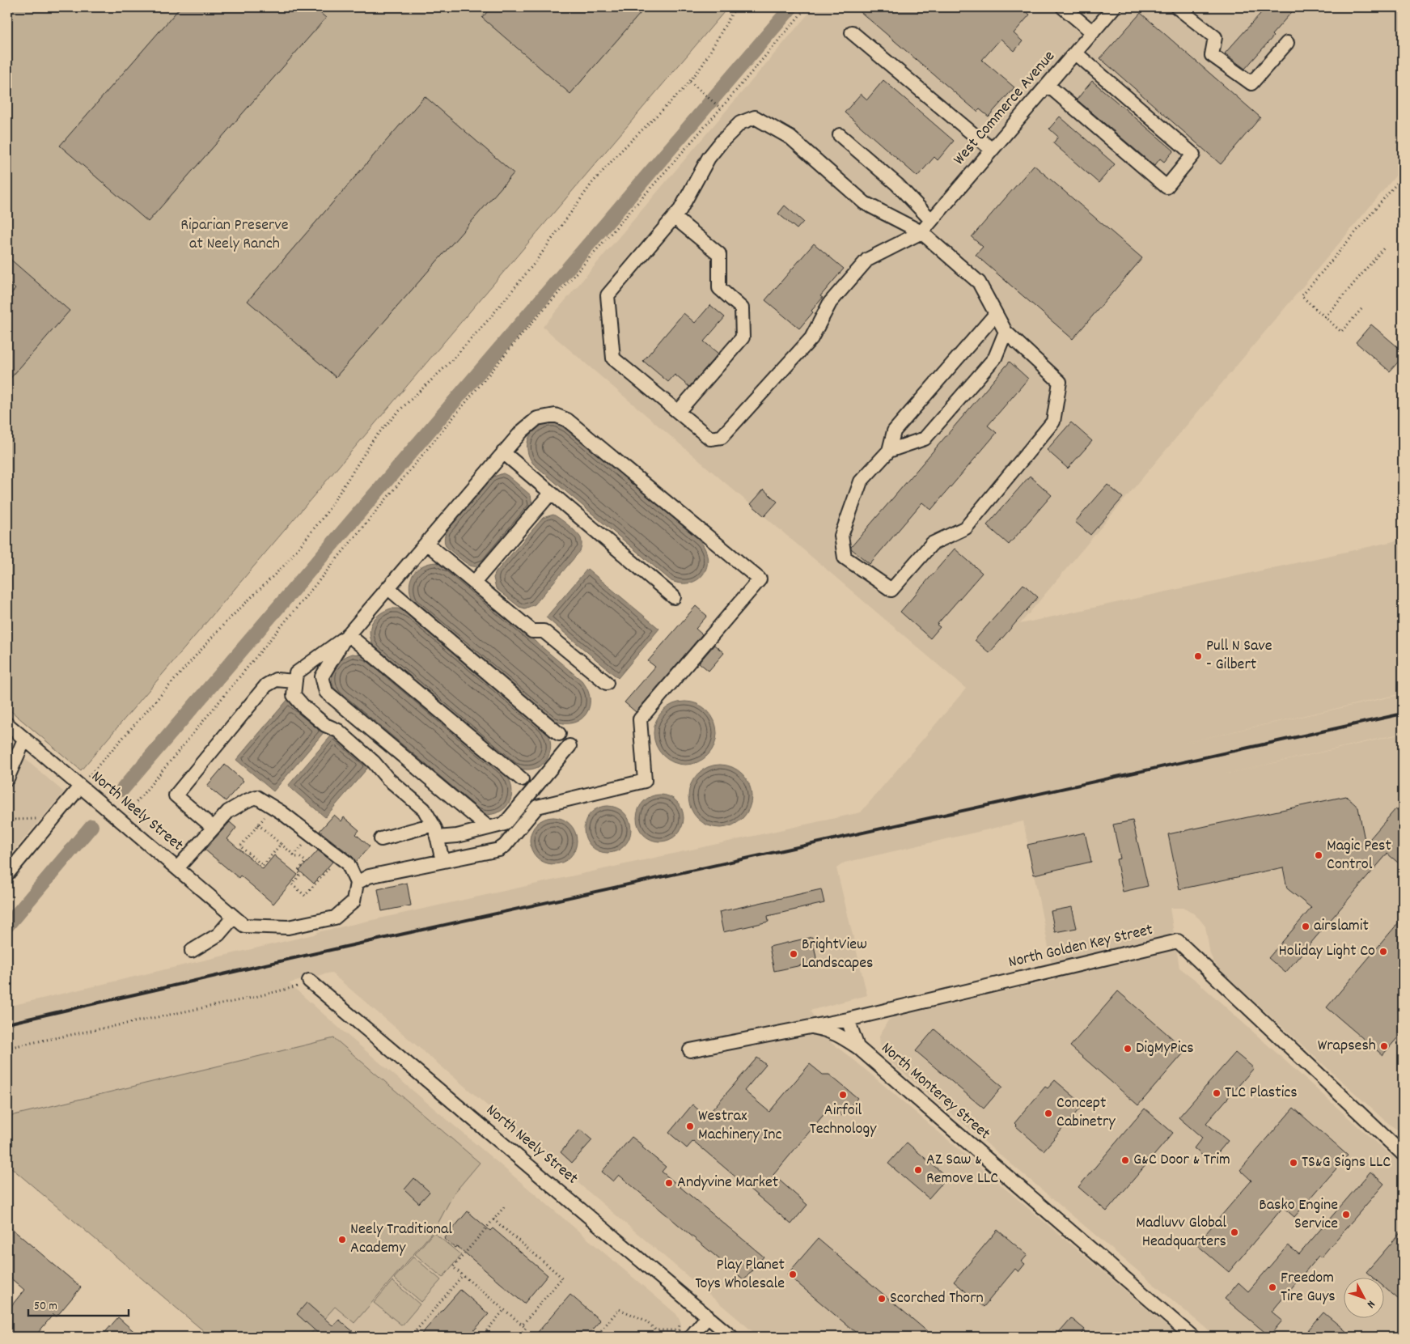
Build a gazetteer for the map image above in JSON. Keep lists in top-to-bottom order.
{
  "streets": {
    "street": [
      "West Commerce Avenue",
      "North Neely Street",
      "North Golden Key Street",
      "North Monterey Street"
    ]
  },
  "crossings": [
    ["North Golden Key Street", "North Monterey Street"]
  ],
  "parks": ["Riparian Preserve at Neely Ranch"],
  "places": [
    "Pull N Save - Gilbert",
    "Magic Pest Control",
    "airslamit",
    "Holiday Light Co",
    "BrightView Landscapes",
    "Wrapsesh",
    "DigMyPics",
    "TLC Plastics",
    "Airfoil Technology",
    "Concept Cabinetry",
    "Westrax Machinery Inc",
    "G&C Door & Trim",
    "TS&G Signs LLC",
    "AZ Saw & Remove LLC",
    "Andyvine Market",
    "Basko Engine Service",
    "Madluvv Global Headquarters",
    "Neely Traditional Academy",
    "Play Planet Toys Wholesale",
    "Freedom Tire Guys",
    "Scorched Thorn"
  ],
  "scale_bar": "50 m",
  "north": "bottom right"
}
